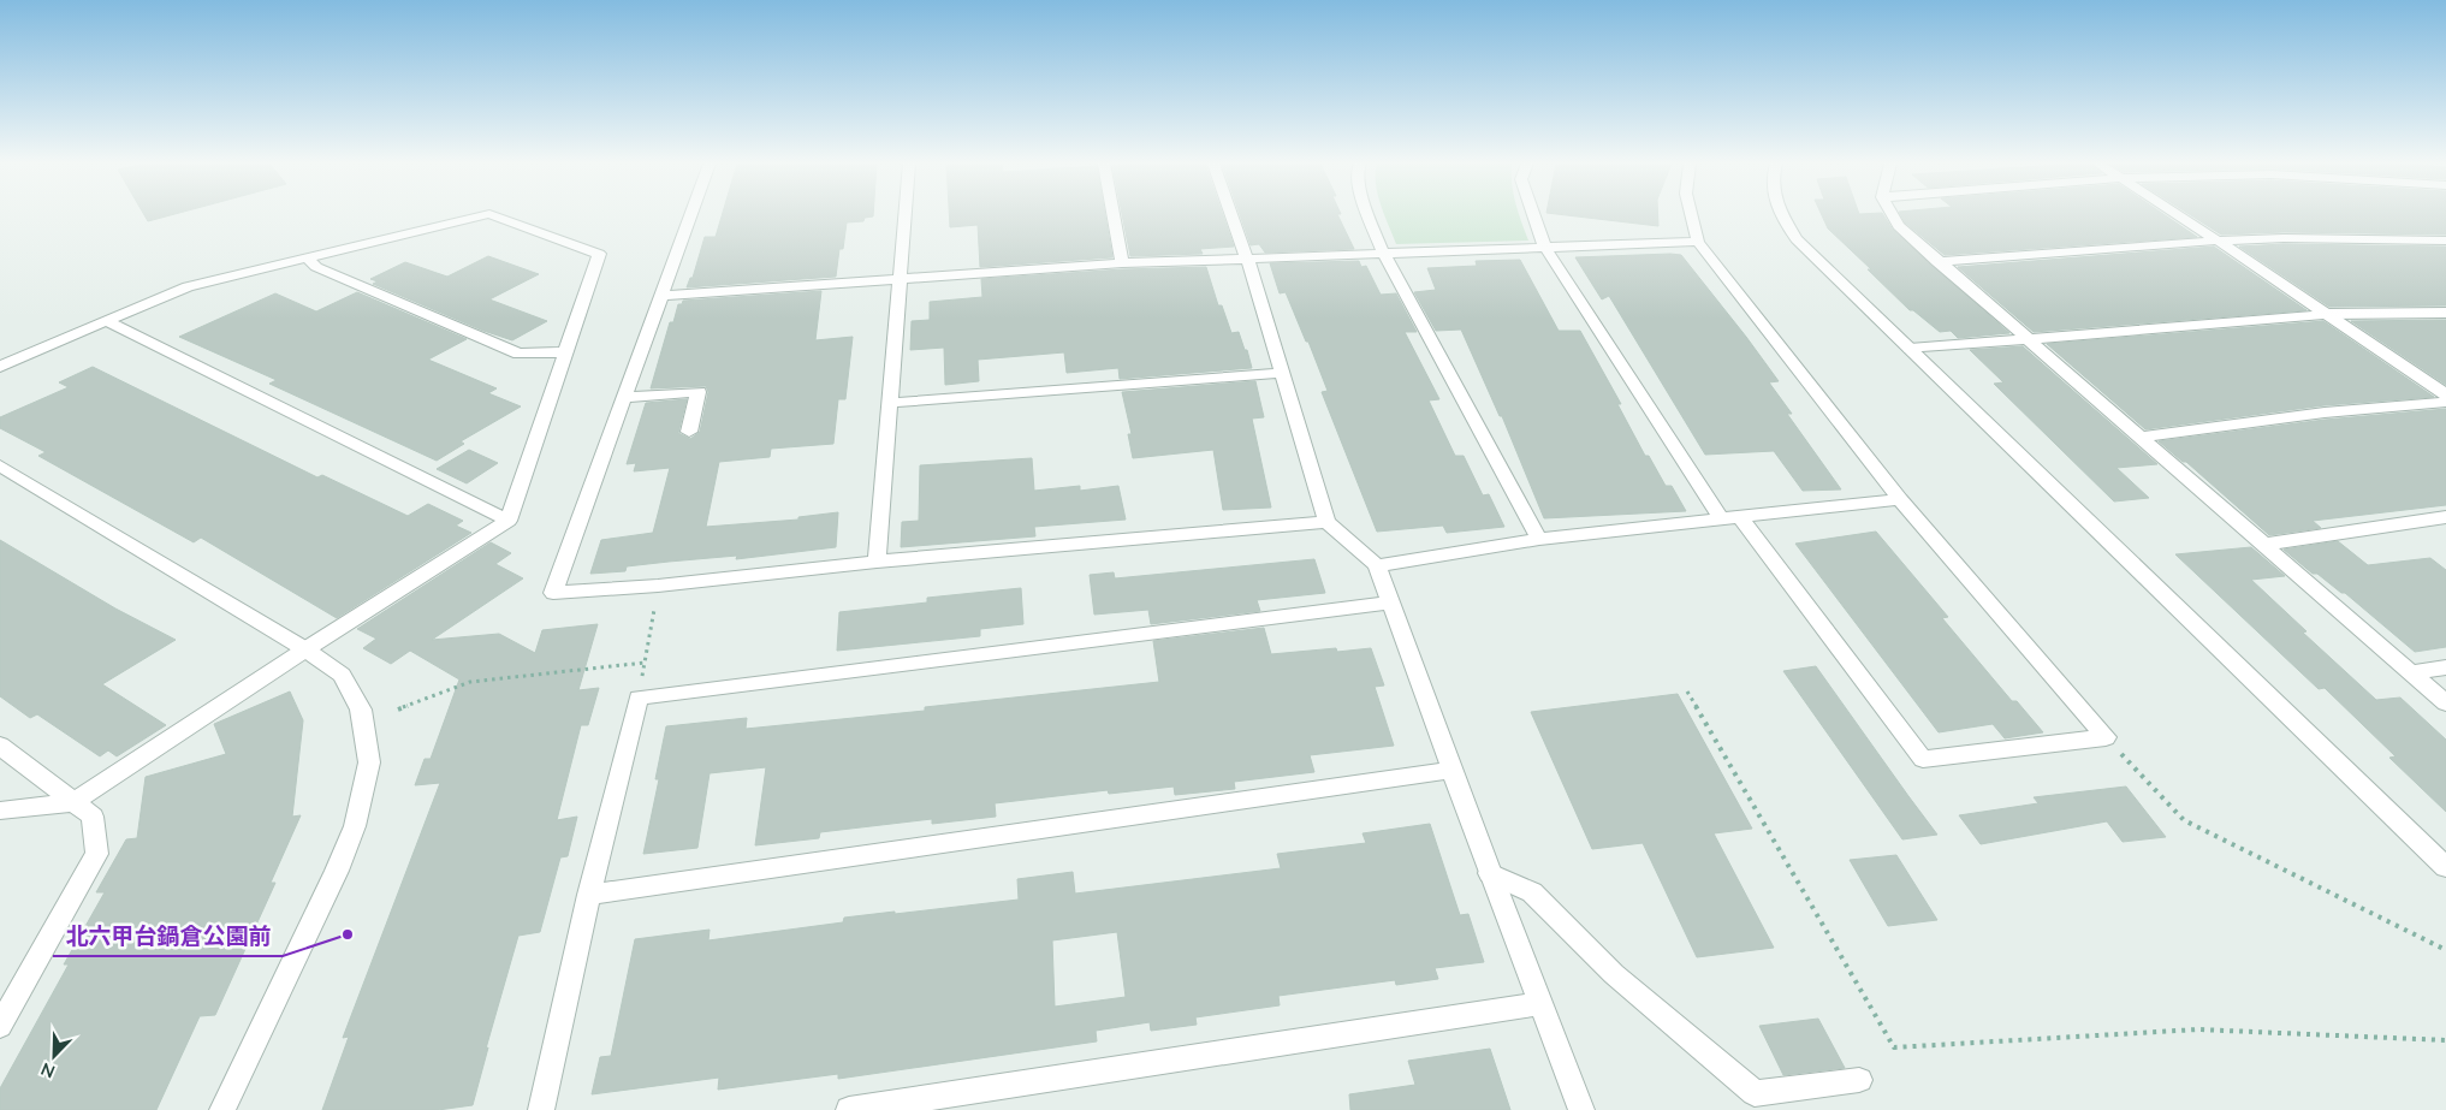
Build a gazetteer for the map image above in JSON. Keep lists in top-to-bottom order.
{
  "places": ["北六甲台鍋倉公園前"],
  "north": "bottom left"
}
